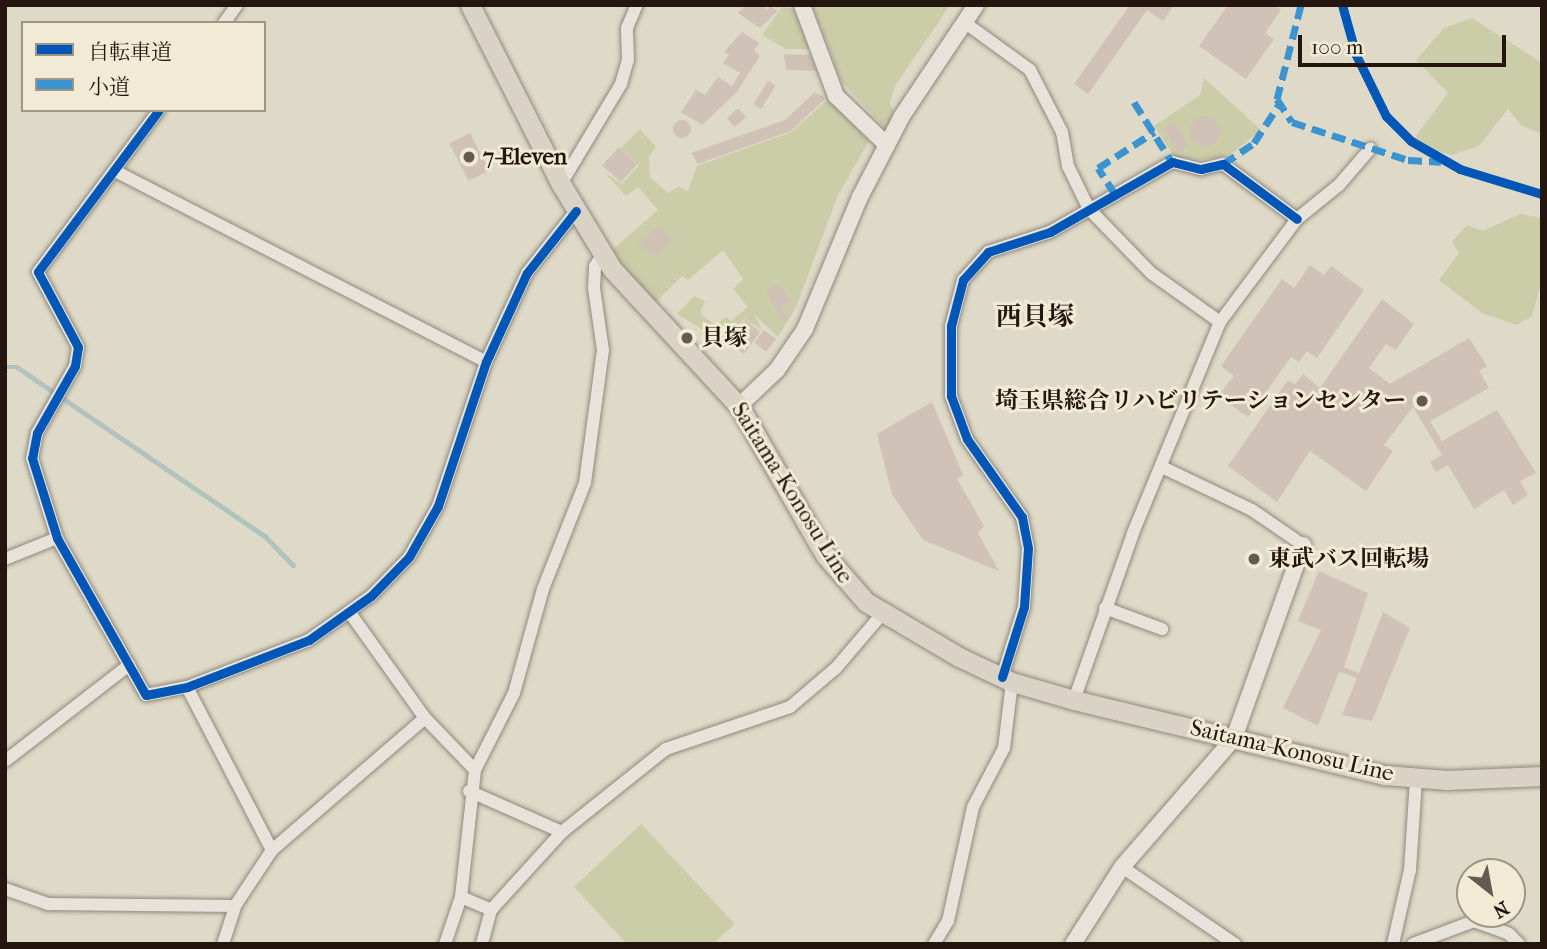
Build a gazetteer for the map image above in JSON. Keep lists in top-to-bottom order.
{
  "streets": {
    "main road": ["Saitama-Konosu Line"]
  },
  "districts": ["西貝塚"],
  "places": [
    "7-Eleven",
    "貝塚",
    "埼玉県総合リハビリテーションセンター",
    "東武バス回転場"
  ],
  "legend": ["自転車道", "小道"],
  "scale_bar": "100 m",
  "north": "bottom right"
}
